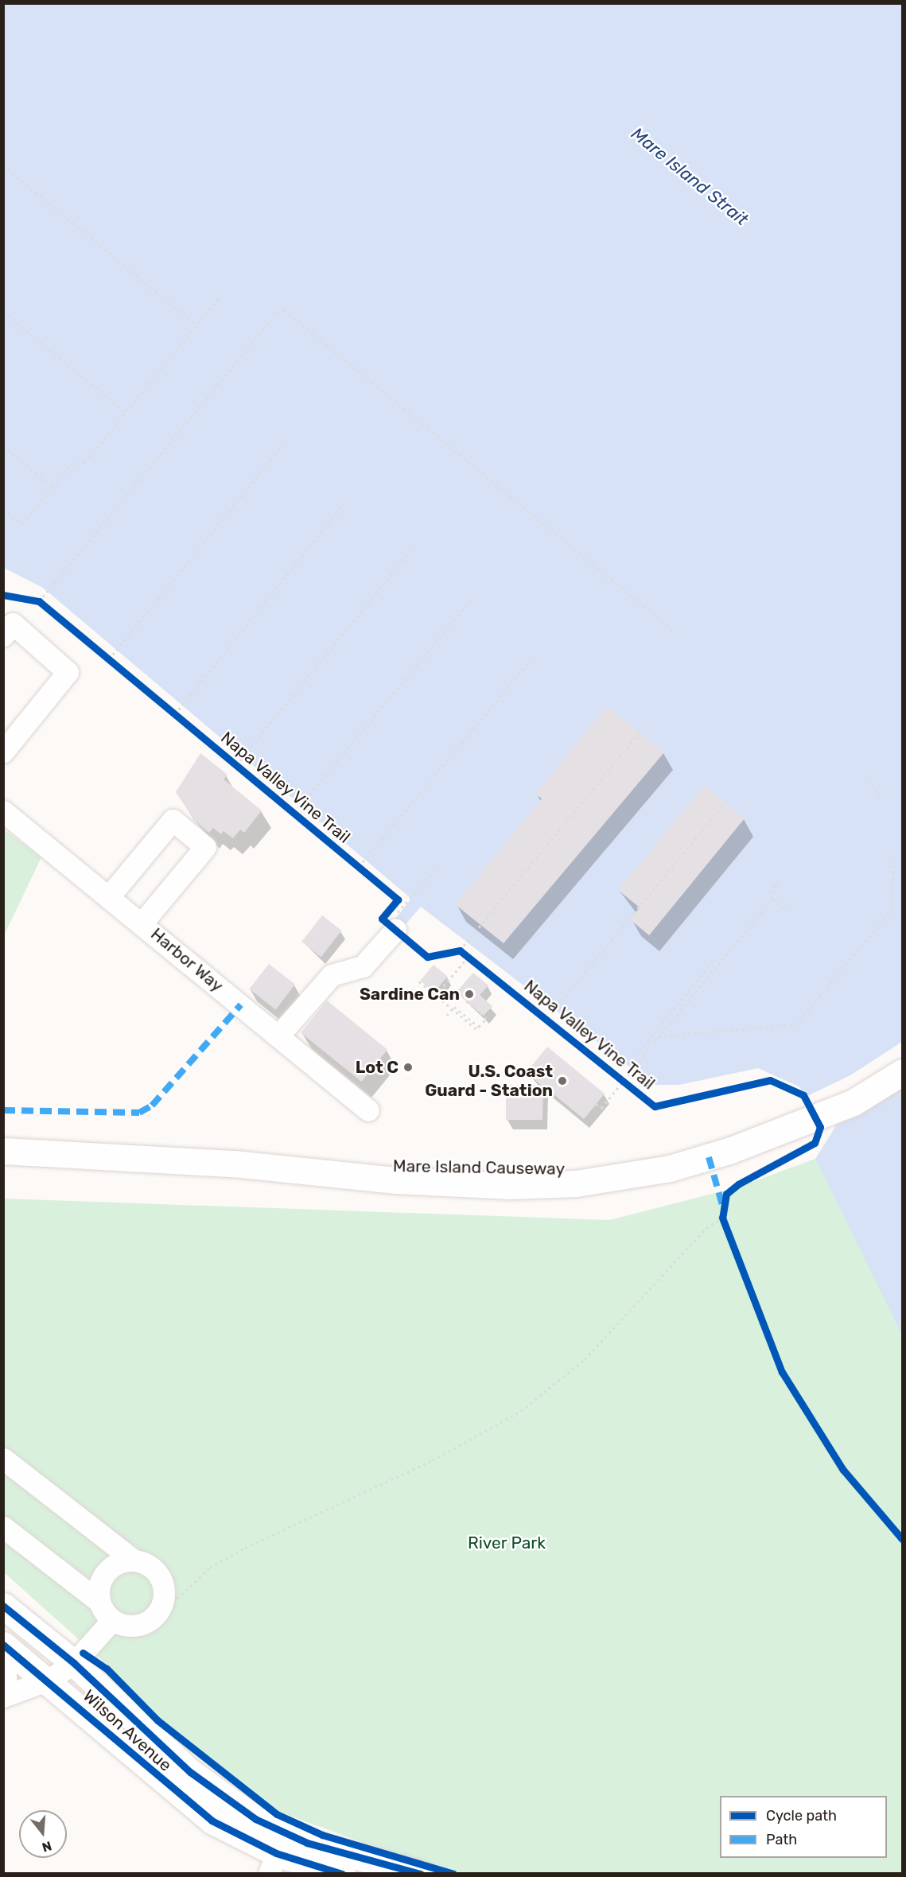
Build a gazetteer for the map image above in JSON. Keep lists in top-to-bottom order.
{
  "streets": {
    "main road": ["Mare Island Causeway", "Wilson Avenue"],
    "street": ["Harbor Way"],
    "cycle path": ["Napa Valley Vine Trail"]
  },
  "water": ["Mare Island Strait"],
  "parks": ["River Park"],
  "places": ["Sardine Can", "Lot C", "U.S. Coast Guard - Station"],
  "legend": ["Cycle path", "Path"],
  "north": "bottom"
}
